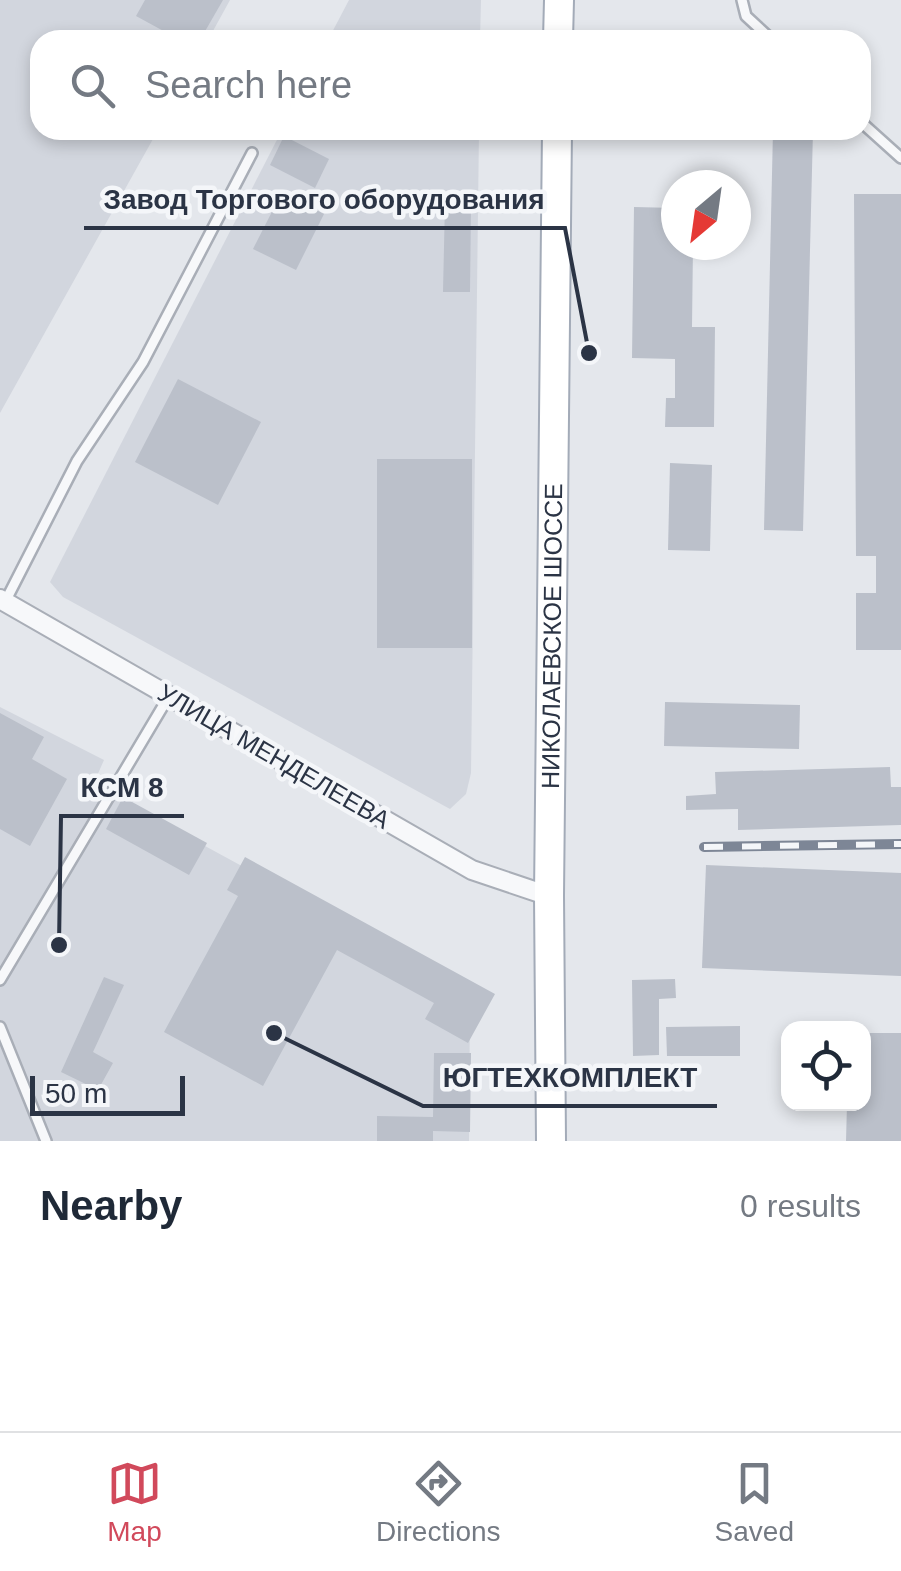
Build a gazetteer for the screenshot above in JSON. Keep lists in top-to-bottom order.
{
  "streets": {
    "main road": ["НИКОЛАЕВСКОЕ ШОССЕ"],
    "street": ["УЛИЦА МЕНДЕЛЕЕВА"]
  },
  "crossings": [
    ["НИКОЛАЕВСКОЕ ШОССЕ", "УЛИЦА МЕНДЕЛЕЕВА"]
  ],
  "places": ["Завод Торгового оборудования", "КСМ 8", "ЮГТЕХКОМПЛЕКТ"],
  "scale_bar": "50 m",
  "north": "bottom left",
  "page": {
    "search": "Search here",
    "scale": "50 m",
    "heading": ["Nearby", "0 results"],
    "nav": ["Map", "Directions", "Saved"]
  }
}
